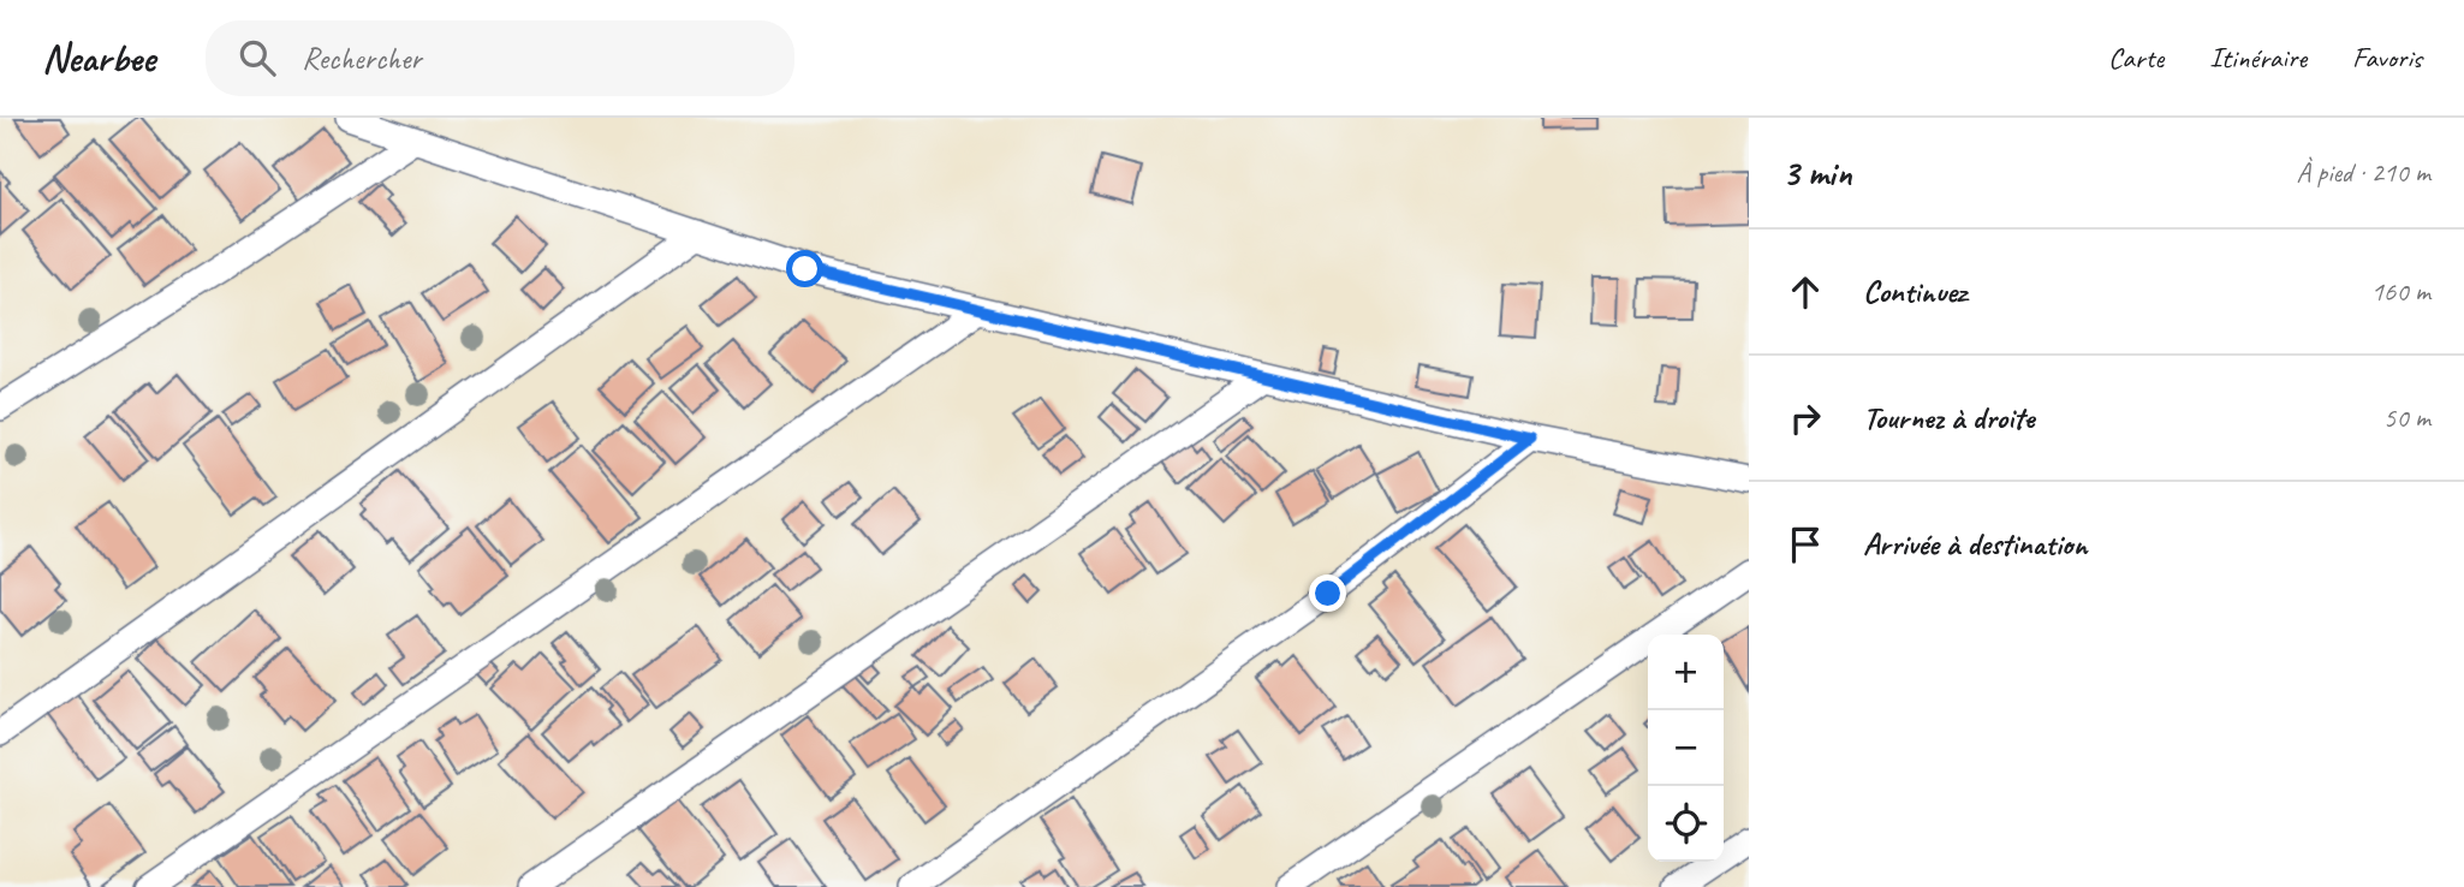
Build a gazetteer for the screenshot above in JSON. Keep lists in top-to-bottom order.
{
  "page": {
    "header": "Nearbee",
    "search": "Rechercher",
    "nav": ["Carte", "Itinéraire", "Favoris"],
    "heading": ["3 min", "À pied · 210 m"],
    "list": [
      ["Continuez", "160 m"],
      ["Tournez à droite", "50 m"],
      "Arrivée à destination"
    ],
    "map_buttons": ["+", "−"]
  }
}
